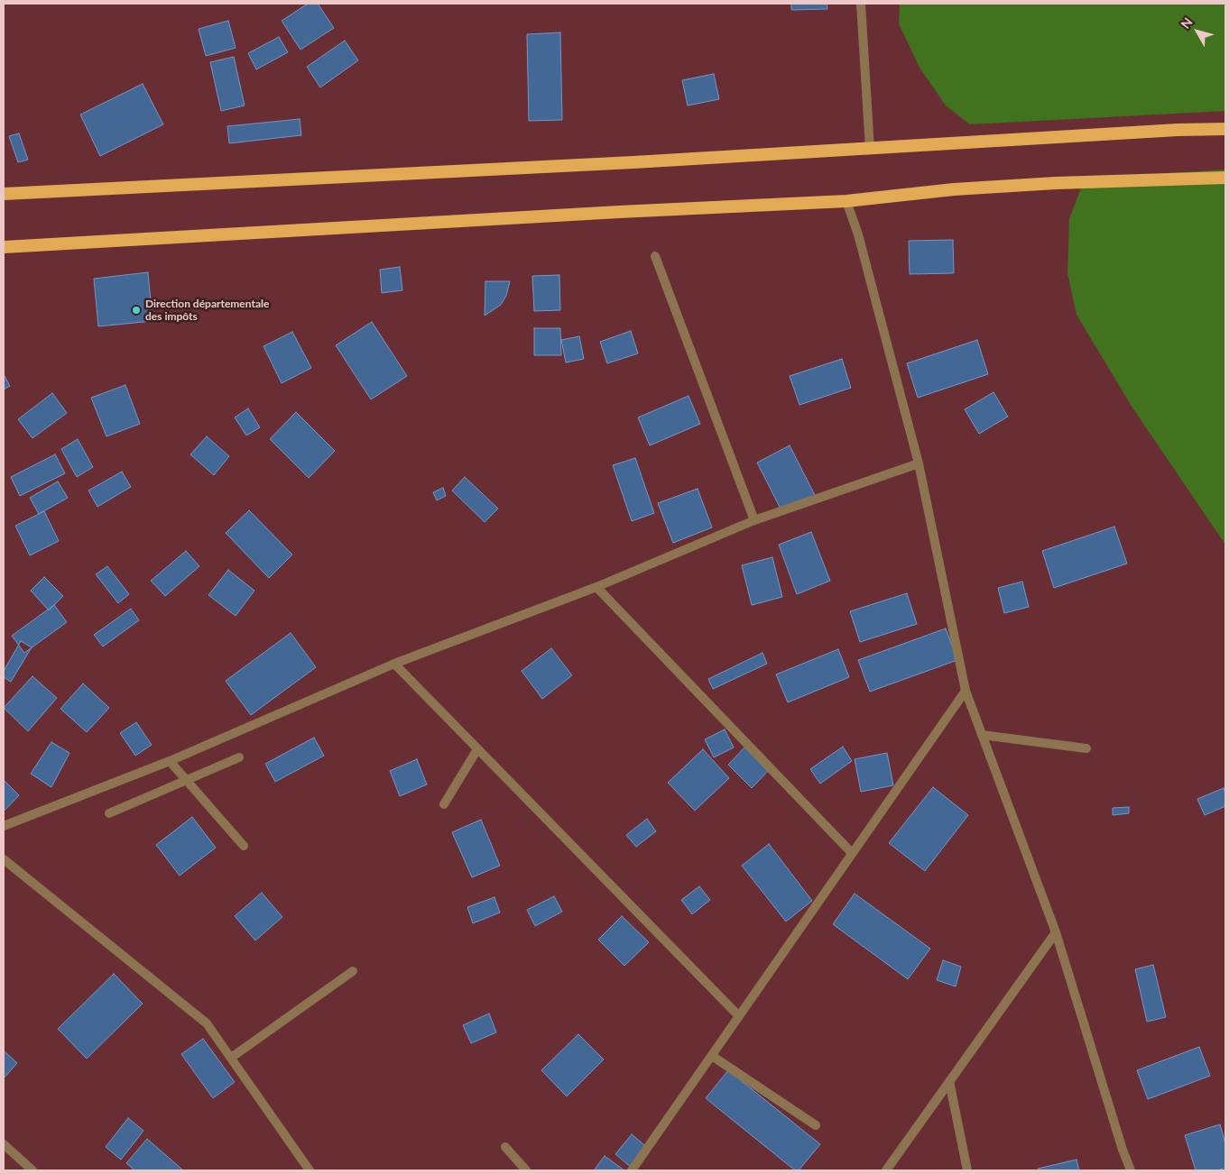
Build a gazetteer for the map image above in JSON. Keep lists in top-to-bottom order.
{
  "places": ["Direction départementale des impôts"],
  "north": "top left"
}
